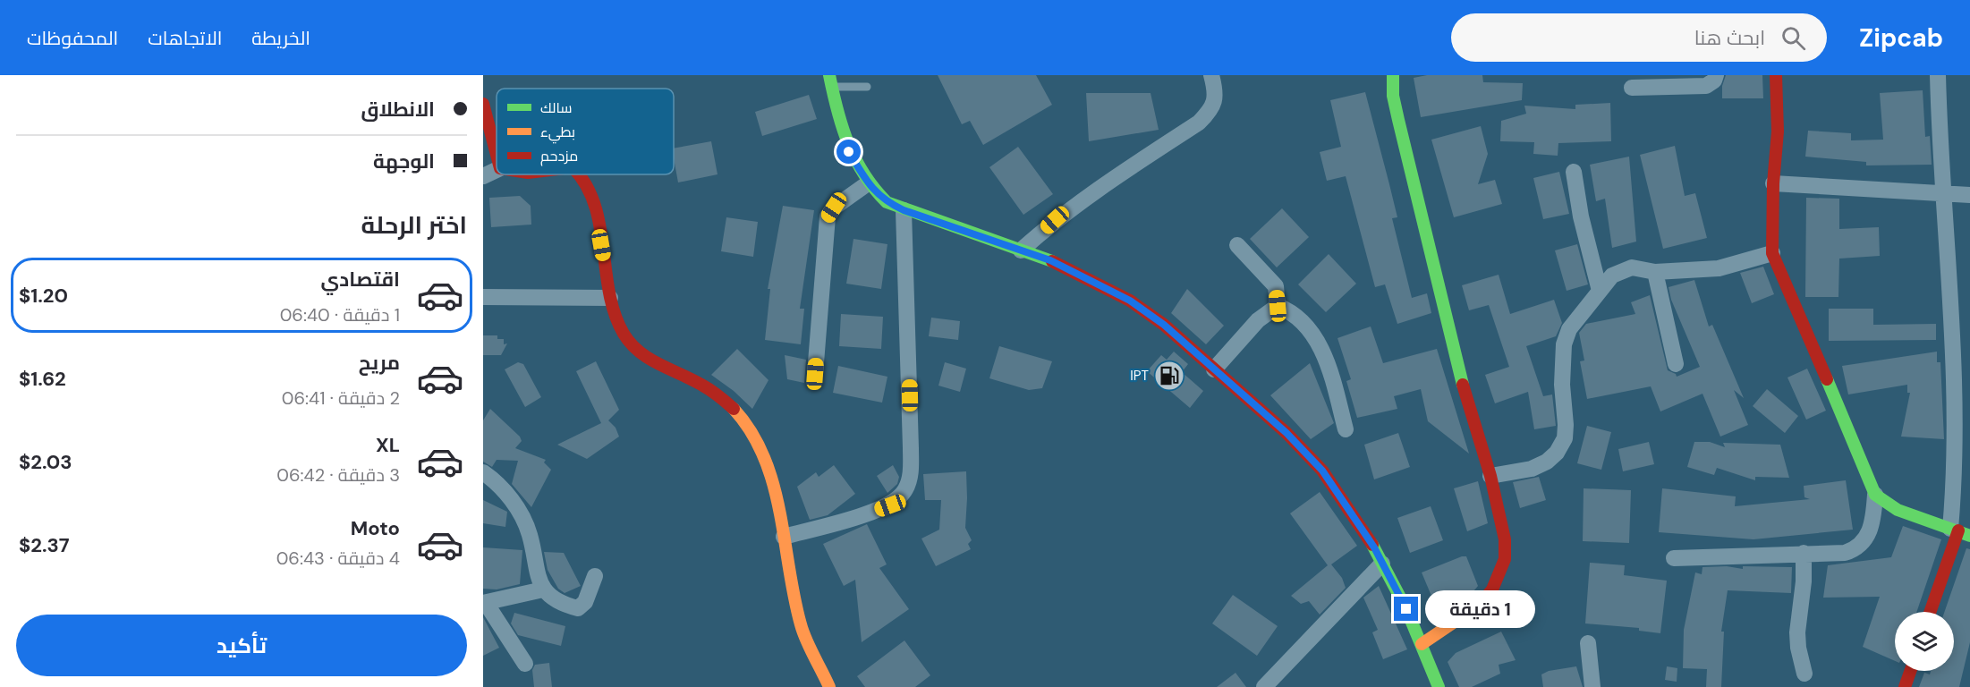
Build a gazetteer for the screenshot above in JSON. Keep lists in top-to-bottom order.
{
  "places": {
    "fuel station": ["IPT"]
  },
  "legend": ["سالك", "بطيء", "مزدحم"],
  "page": {
    "header": "Zipcab",
    "search": "ابحث هنا",
    "nav": ["الخريطة", "الاتجاهات", "المحفوظات"],
    "banner": ["الانطلاق", "الوجهة"],
    "heading": "اختر الرحلة",
    "list": [
      {
        "name": "اقتصادي",
        "note": "1 دقيقة · 06:40",
        "value": "$1.20"
      },
      {
        "name": "مريح",
        "note": "2 دقيقة · 06:41",
        "value": "$1.62"
      },
      {
        "name": "XL",
        "note": "3 دقيقة · 06:42",
        "value": "$2.03"
      },
      {
        "name": "Moto",
        "note": "4 دقيقة · 06:43",
        "value": "$2.37"
      }
    ],
    "bubble": "1 دقيقة",
    "buttons": "تأكيد"
  }
}
